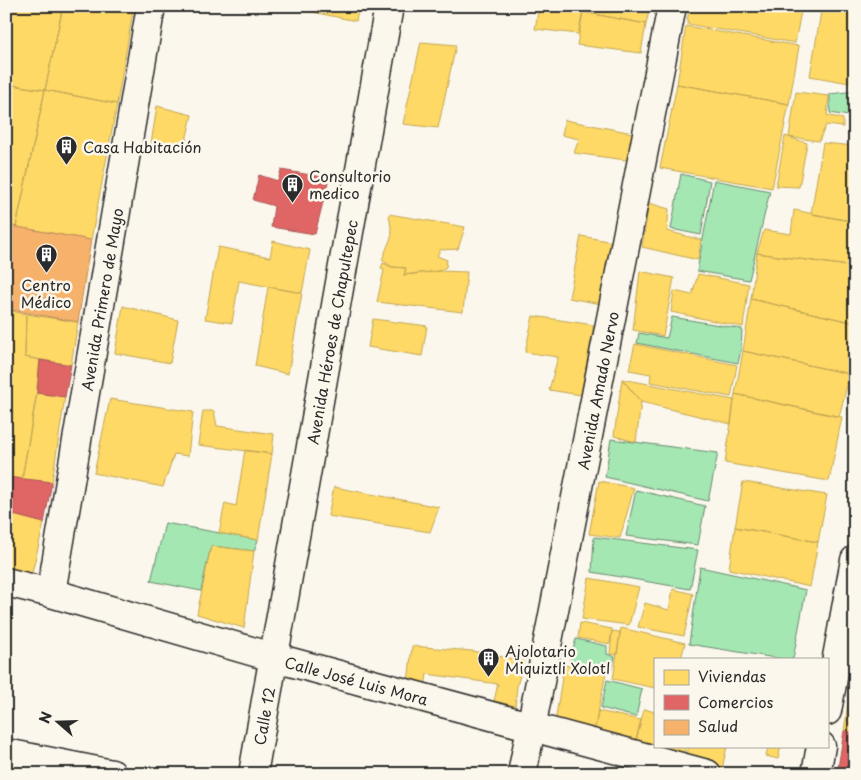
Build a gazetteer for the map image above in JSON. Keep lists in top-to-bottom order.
{
  "streets": {
    "street": [
      "Avenida Primero de Mayo",
      "Avenida Héroes de Chapultepec",
      "Avenida Amado Nervo",
      "Calle José Luis Mora",
      "Calle 12"
    ]
  },
  "crossings": [
    ["Avenida Primero de Mayo", "Calle José Luis Mora"],
    ["Avenida Héroes de Chapultepec", "Calle José Luis Mora"],
    ["Avenida Héroes de Chapultepec", "Calle 12"],
    ["Avenida Amado Nervo", "Calle José Luis Mora"],
    ["Calle José Luis Mora", "Calle 12"]
  ],
  "places": {
    "building": [
      "Casa Habitación",
      "Consultorio medico",
      "Centro Médico",
      "Ajolotario Miquiztli Xolotl"
    ]
  },
  "legend": ["Viviendas", "Comercios", "Salud"],
  "north": "left"
}
